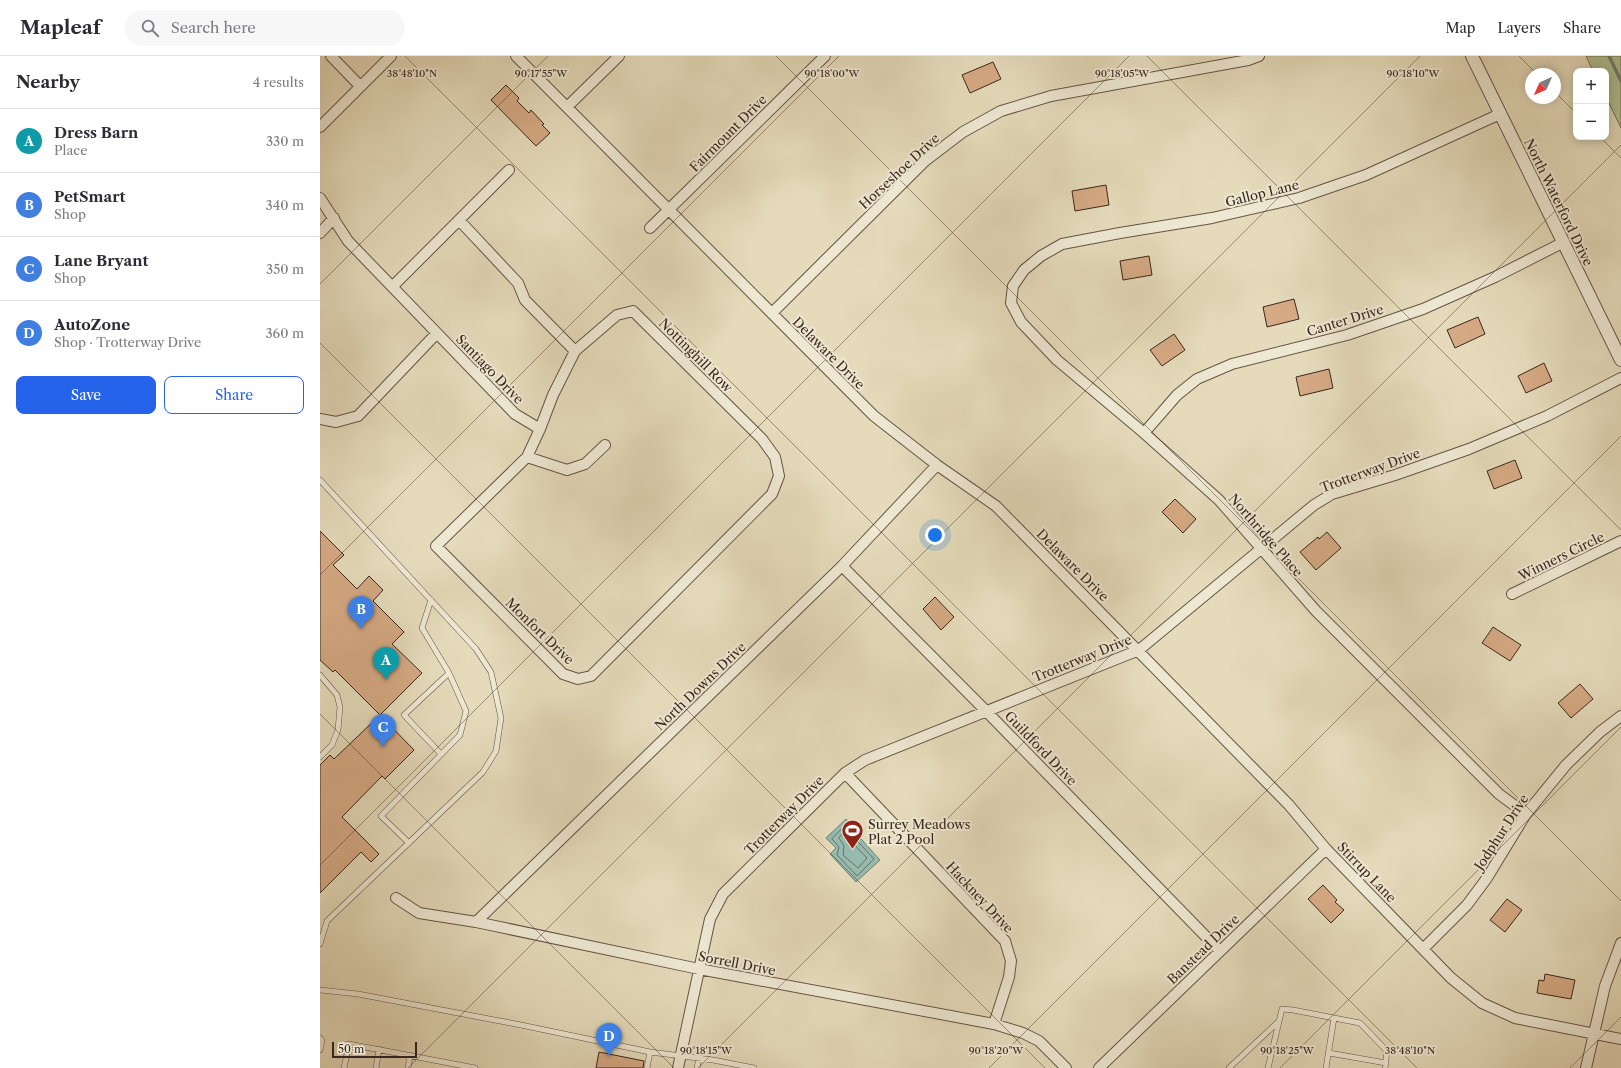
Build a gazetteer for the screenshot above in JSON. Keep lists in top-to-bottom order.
{
  "streets": {
    "street": [
      "Fairmount Drive",
      "Horseshoe Drive",
      "Gallop Lane",
      "North Waterford Drive",
      "Canter Drive",
      "Delaware Drive",
      "Nottinghill Row",
      "Santiago Drive",
      "Trotterway Drive",
      "Northridge Place",
      "Winners Circle",
      "Monfort Drive",
      "North Downs Drive",
      "Guildford Drive",
      "Jodphur Drive",
      "Stirrup Lane",
      "Hackney Drive",
      "Banstead Drive",
      "Sorrell Drive"
    ]
  },
  "crossings": [
    ["Fairmount Drive", "Delaware Drive"],
    ["Horseshoe Drive", "Delaware Drive"],
    ["Gallop Lane", "North Waterford Drive"],
    ["Gallop Lane", "Northridge Place"],
    ["North Waterford Drive", "Canter Drive"],
    ["Canter Drive", "Northridge Place"],
    ["Delaware Drive", "Trotterway Drive"],
    ["Delaware Drive", "North Downs Drive"],
    ["Delaware Drive", "Stirrup Lane"],
    ["Nottinghill Row", "Santiago Drive"],
    ["Nottinghill Row", "Monfort Drive"],
    ["Trotterway Drive", "Northridge Place"],
    ["Trotterway Drive", "Guildford Drive"],
    ["Trotterway Drive", "Stirrup Lane"],
    ["Trotterway Drive", "Hackney Drive"],
    ["Trotterway Drive", "Sorrell Drive"],
    ["Northridge Place", "Jodphur Drive"],
    ["North Downs Drive", "Guildford Drive"],
    ["North Downs Drive", "Sorrell Drive"],
    ["Guildford Drive", "Banstead Drive"],
    ["Jodphur Drive", "Stirrup Lane"],
    ["Stirrup Lane", "Banstead Drive"],
    ["Hackney Drive", "Sorrell Drive"]
  ],
  "places": {
    "sports": ["Surrey Meadows Plat 2 Pool"]
  },
  "scale_bar": "50 m",
  "north": "bottom left",
  "page": {
    "header": "Mapleaf",
    "search": "Search here",
    "nav": ["Map", "Layers", "Share"],
    "heading": ["Nearby", "4 results"],
    "map_buttons": ["+", "−"],
    "list": [
      {
        "mark": "A",
        "name": "Dress Barn",
        "note": "Place",
        "value": "330 m"
      },
      {
        "mark": "B",
        "name": "PetSmart",
        "note": "Shop",
        "value": "340 m"
      },
      {
        "mark": "C",
        "name": "Lane Bryant",
        "note": "Shop",
        "value": "350 m"
      },
      {
        "mark": "D",
        "name": "AutoZone",
        "note": "Shop · Trotterway Drive",
        "value": "360 m"
      }
    ],
    "buttons": ["Save", "Share"],
    "pins": [
      "B",
      "A",
      "C",
      "D"
    ],
    "scale": "50 m"
  },
  "coordinates": [
    "38°48'10\"N",
    "90°17'55\"W",
    "90°18'00\"W",
    "90°18'05\"W",
    "90°18'10\"W",
    "90°18'15\"W",
    "90°18'25\"W",
    "90°18'20\"W"
  ]
}
